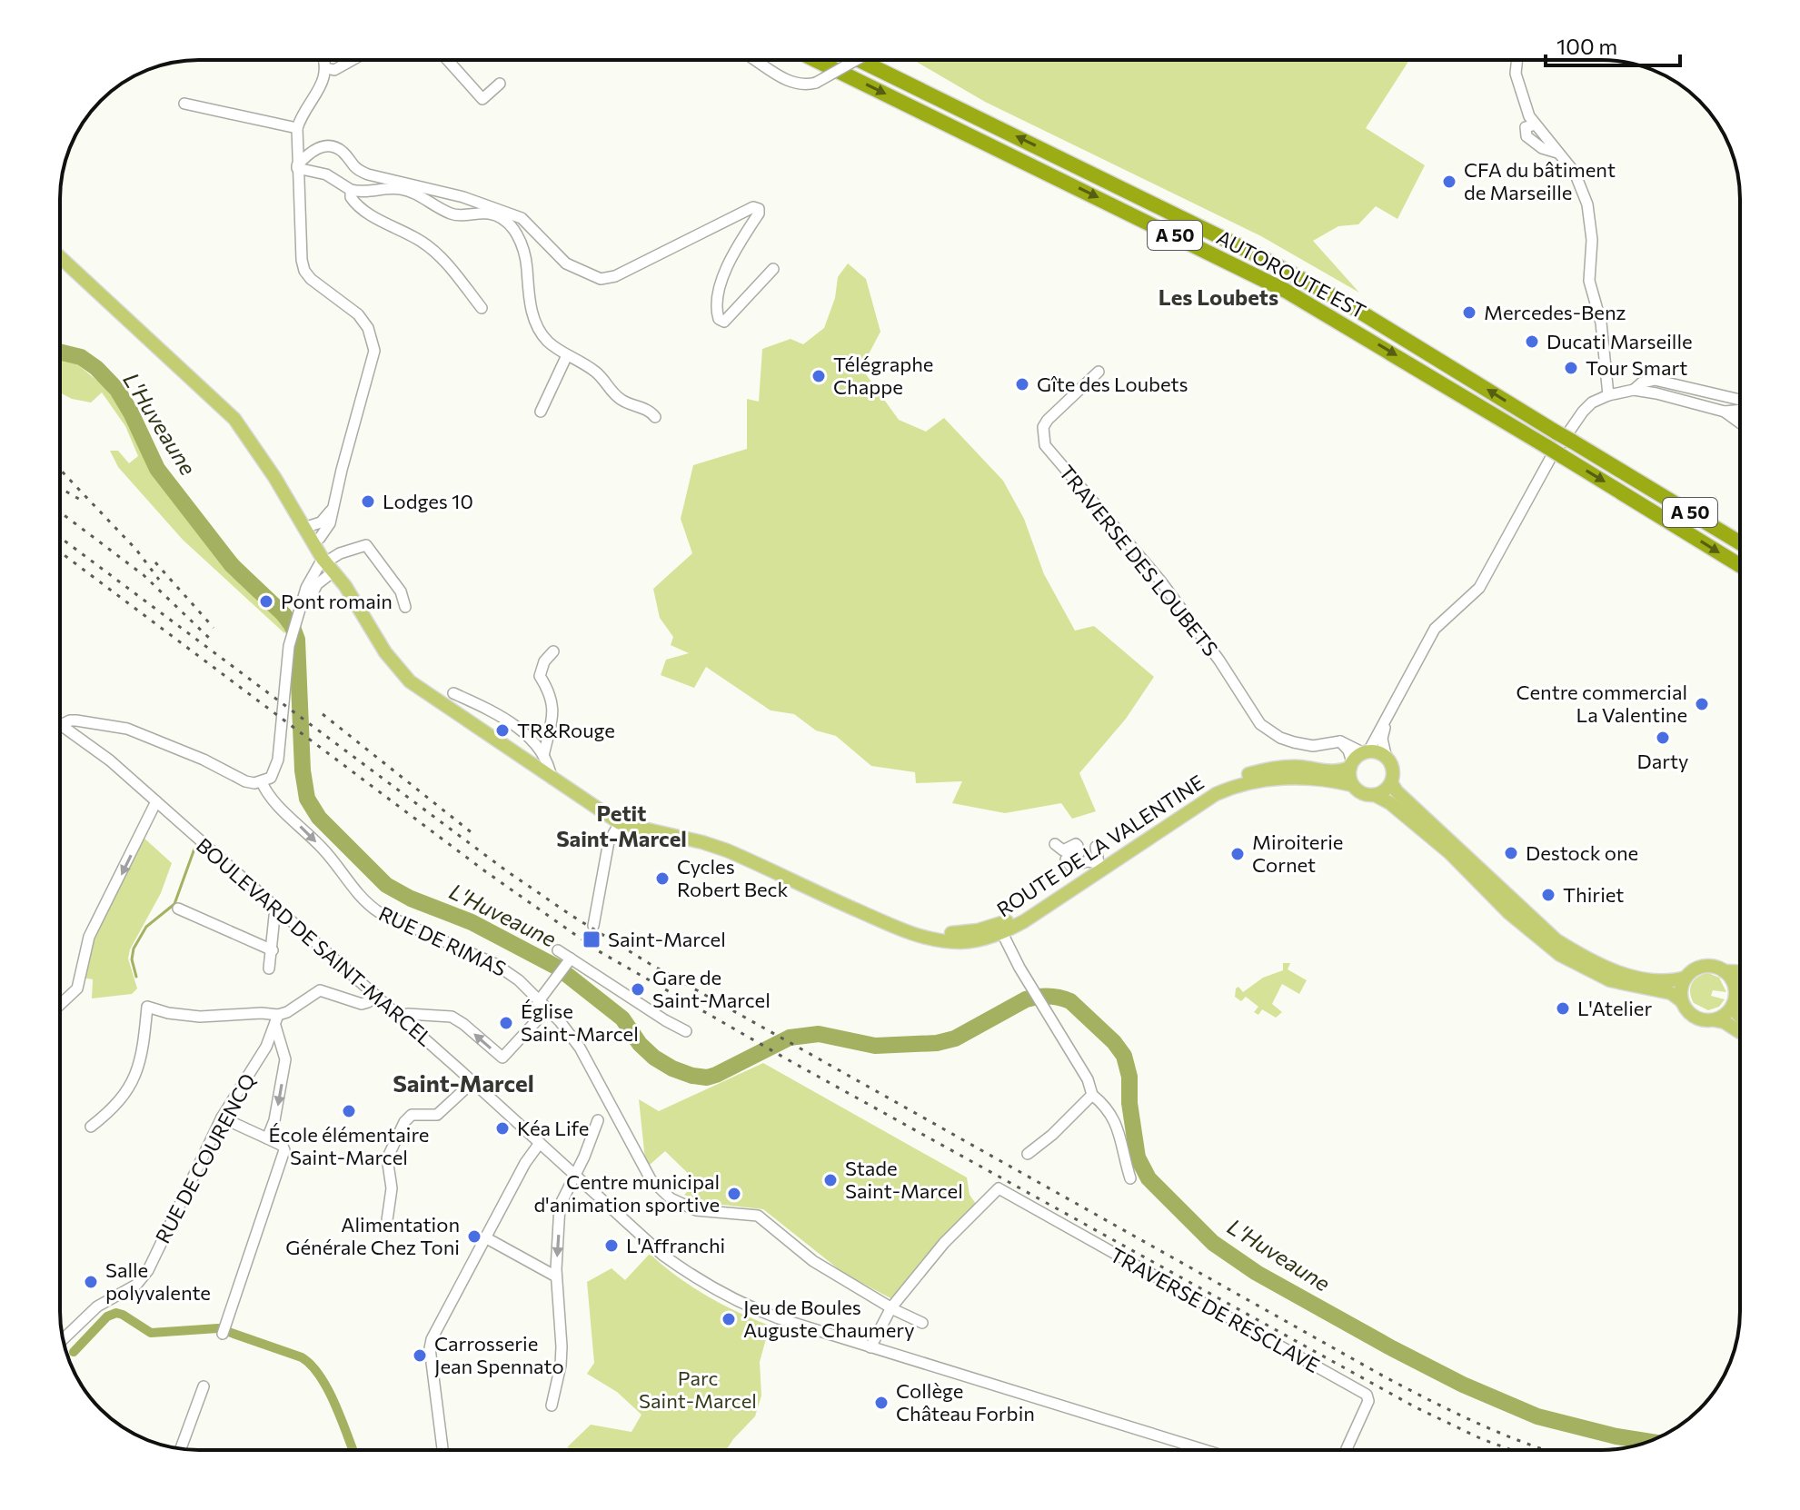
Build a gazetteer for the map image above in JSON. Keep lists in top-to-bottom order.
{
  "streets": {
    "highway": ["A 50", "AUTOROUTE EST"],
    "main road": ["ROUTE DE LA VALENTINE"],
    "street": [
      "TRAVERSE DES LOUBETS",
      "RUE DE RIMAS",
      "BOULEVARD DE SAINT-MARCEL",
      "RUE DE COURENCQ",
      "TRAVERSE DE RESCLAVE"
    ]
  },
  "crossings": [
    ["RUE DE RIMAS", "TRAVERSE DE RESCLAVE"]
  ],
  "one_way": ["RUE DE RIMAS"],
  "districts": ["Les Loubets", "Petit Saint-Marcel", "Saint-Marcel"],
  "water": ["L'Huveaune"],
  "parks": ["Parc Saint-Marcel"],
  "places": {
    "other": [
      "CFA du bâtiment de Marseille",
      "Mercedes-Benz",
      "Ducati Marseille",
      "Tour Smart",
      "Télégraphe Chappe",
      "Gîte des Loubets",
      "Lodges 10",
      "Pont romain",
      "Centre commercial La Valentine",
      "TR&Rouge",
      "Darty",
      "Destock one",
      "Miroiterie Cornet",
      "Cycles Robert Beck",
      "Thiriet",
      "Gare de Saint-Marcel",
      "L'Atelier",
      "Église Saint-Marcel",
      "École élémentaire Saint-Marcel",
      "Kéa Life",
      "Stade Saint-Marcel",
      "Centre municipal d'animation sportive",
      "Alimentation Générale Chez Toni",
      "L'Affranchi",
      "Salle polyvalente",
      "Jeu de Boules Auguste Chaumery",
      "Carrosserie Jean Spennato",
      "Collège Château Forbin"
    ],
    "transit": ["Saint-Marcel"]
  },
  "scale_bar": "100 m"
}
